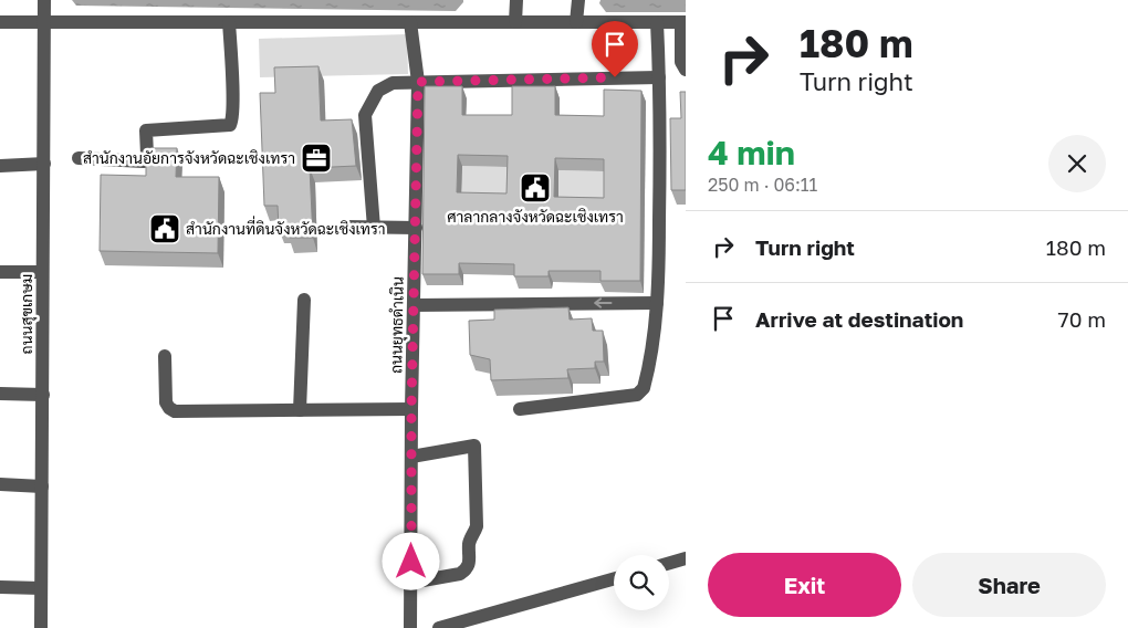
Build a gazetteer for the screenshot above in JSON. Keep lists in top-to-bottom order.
{
  "streets": {
    "street": ["ถนนสุขเกษม", "ถนนยุทธดำเนิน"]
  },
  "places": {
    "office": ["สำนักงานอัยการจังหวัดฉะเชิงเทรา"],
    "public building": ["ศาลากลางจังหวัดฉะเชิงเทรา", "สำนักงานที่ดินจังหวัดฉะเชิงเทรา"]
  },
  "page": {
    "turn": ["180 m", "Turn right"],
    "heading": ["4 min", "250 m · 06:11"],
    "list": [
      {
        "name": "Turn right",
        "value": "180 m"
      },
      {
        "name": "Arrive at destination",
        "value": "70 m"
      }
    ],
    "buttons": ["Exit", "Share"]
  }
}
